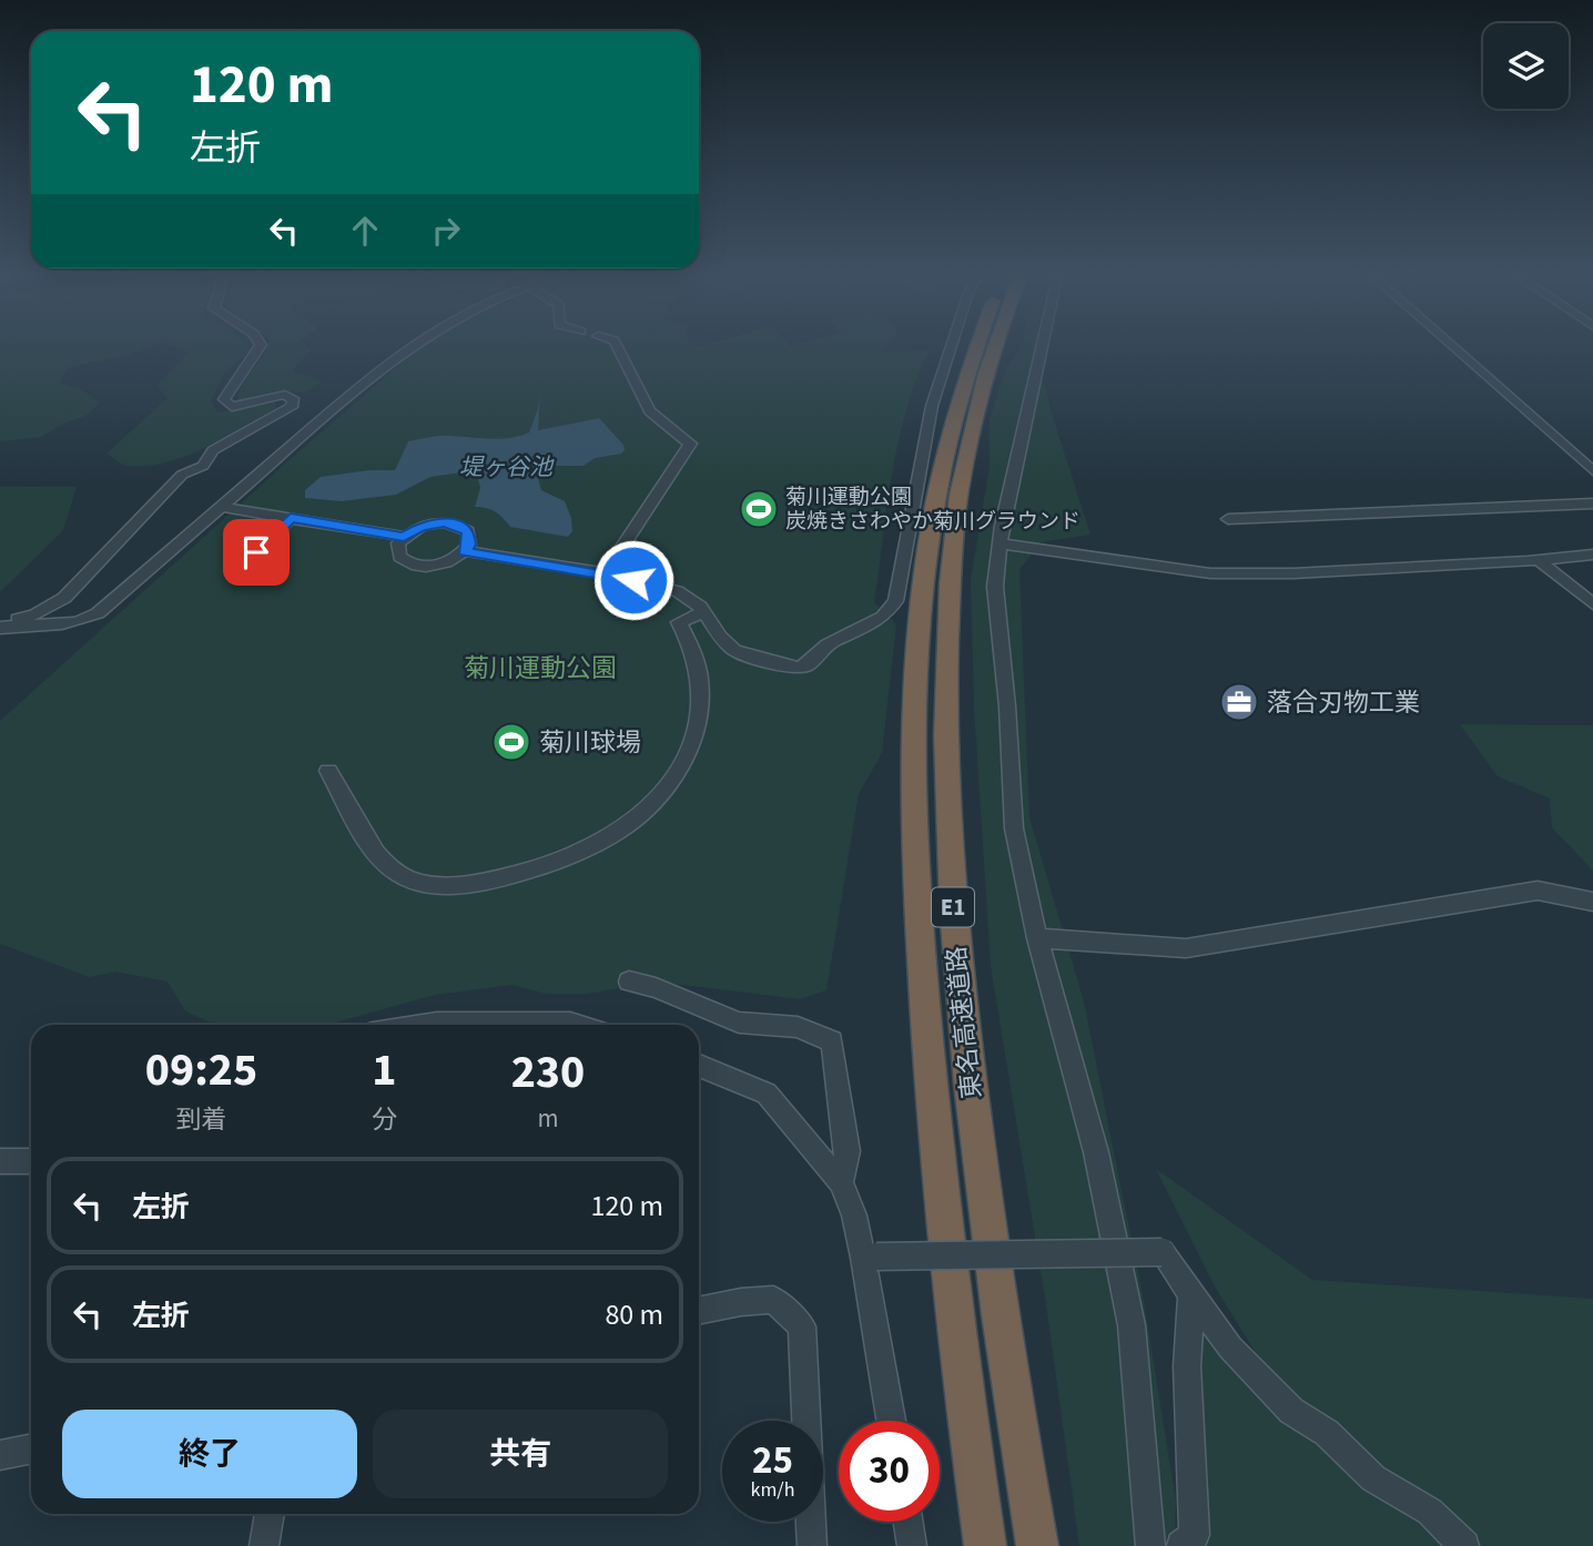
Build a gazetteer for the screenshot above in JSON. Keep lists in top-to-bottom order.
{
  "streets": {
    "highway": ["E1", "東名高速道路"]
  },
  "water": ["堤ヶ谷池"],
  "parks": ["菊川運動公園"],
  "places": {
    "sports": ["菊川運動公園 炭焼きさわやか菊川グラウンド", "菊川球場"],
    "office": ["落合刃物工業"]
  },
  "page": {
    "turn": ["120 m", "左折"],
    "eta": [
      "09:25",
      "到着",
      "1",
      "分",
      "230",
      "m"
    ],
    "list": [
      {
        "name": "左折",
        "value": "120 m"
      },
      {
        "name": "左折",
        "value": "80 m"
      }
    ],
    "buttons": ["終了", "共有"],
    "speed": "25 km/h",
    "limit": "30"
  }
}
